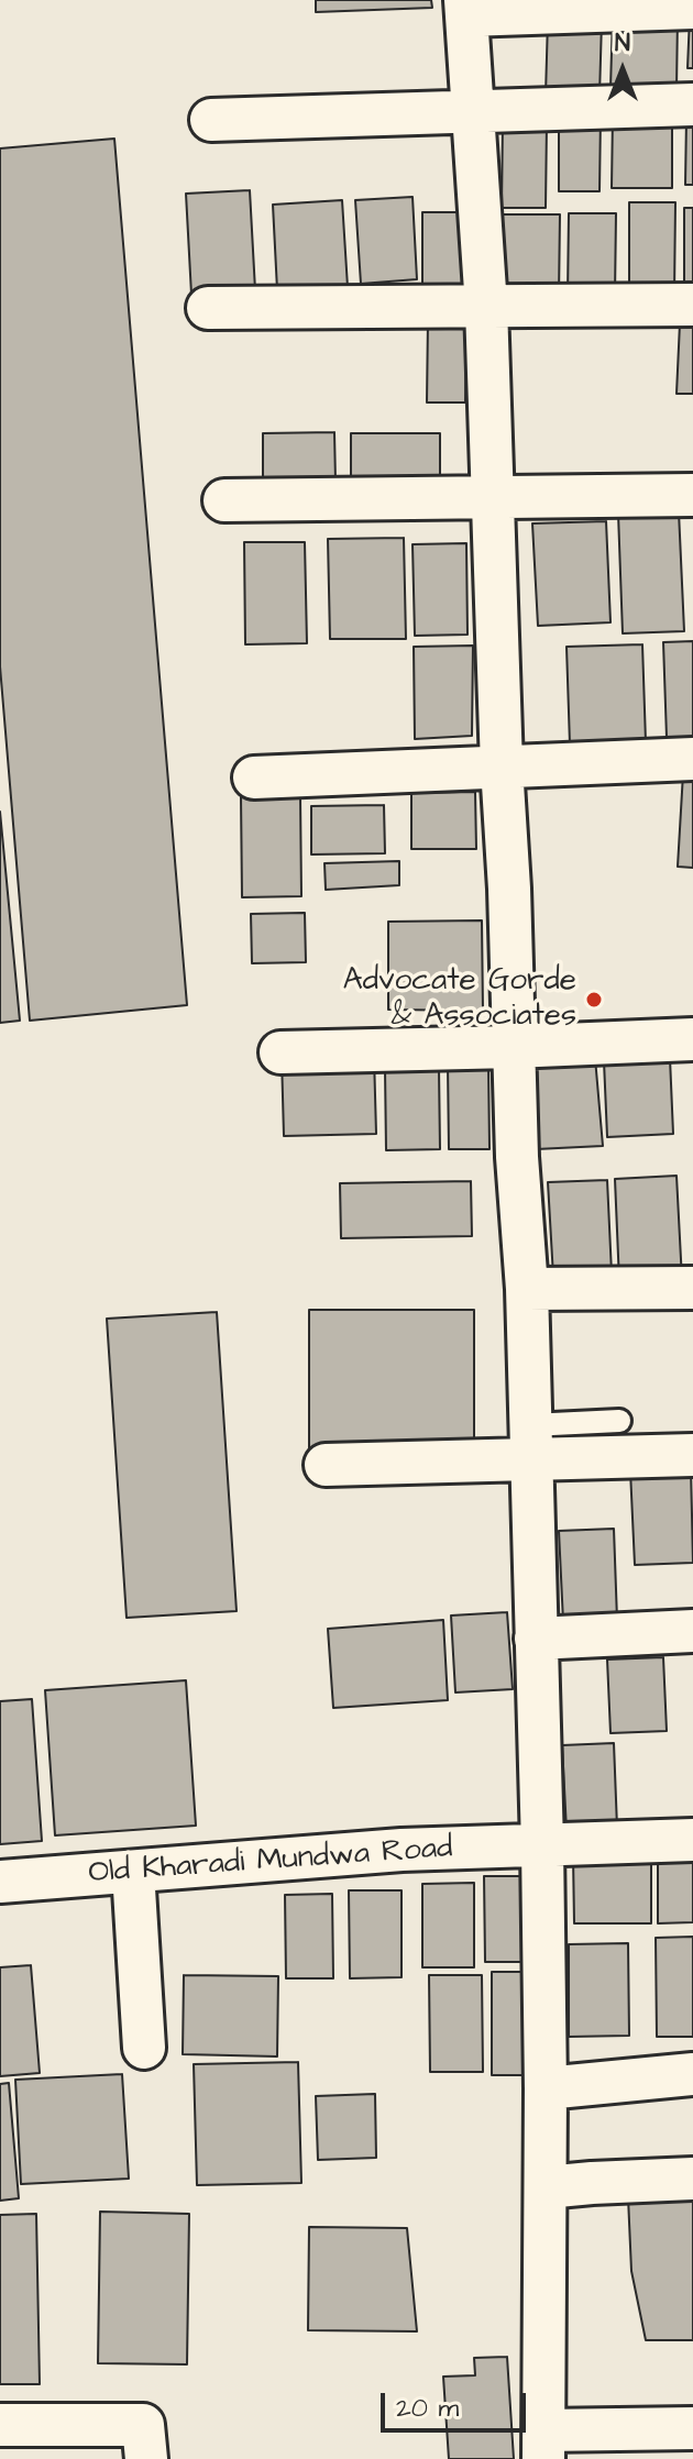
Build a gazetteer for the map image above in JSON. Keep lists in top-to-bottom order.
{
  "streets": {
    "street": ["Old Kharadi Mundwa Road"]
  },
  "places": ["Advocate Gorde & Associates"],
  "scale_bar": "20 m",
  "north": "top"
}
